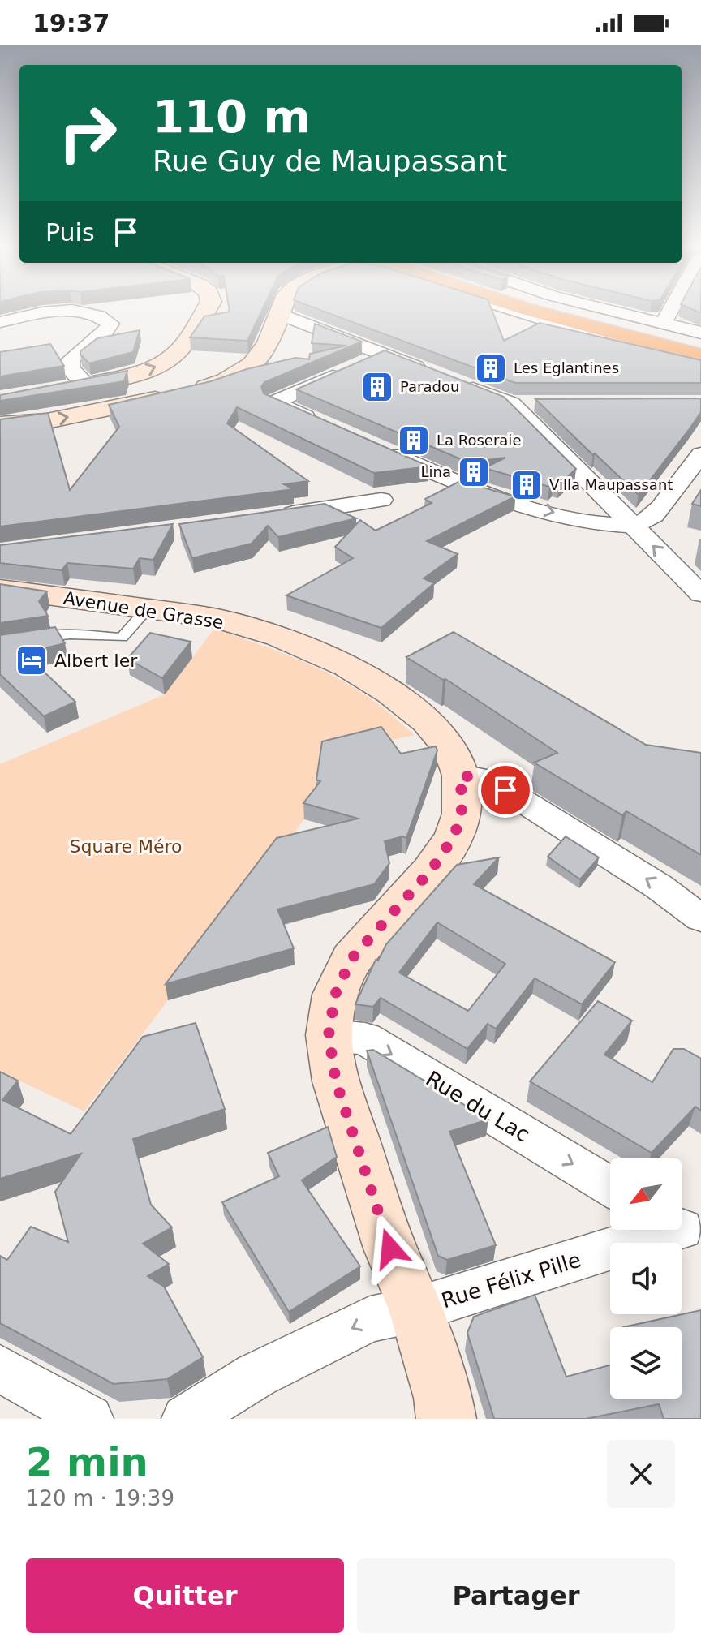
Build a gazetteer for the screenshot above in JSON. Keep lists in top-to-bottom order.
{
  "streets": {
    "street": ["Avenue de Grasse", "Rue du Lac", "Rue Félix Pille"]
  },
  "crossings": [
    ["Avenue de Grasse", "Rue du Lac"],
    ["Avenue de Grasse", "Rue Félix Pille"]
  ],
  "one_way": ["Rue du Lac", "Rue Félix Pille"],
  "parks": ["Square Méro"],
  "places": {
    "building": [
      "Les Eglantines",
      "Paradou",
      "La Roseraie",
      "Lina",
      "Villa Maupassant"
    ],
    "hotel": ["Albert Ier"]
  },
  "north": "bottom left",
  "page": {
    "status": "19:37",
    "turn": ["110 m", "Rue Guy de Maupassant"],
    "then": "Puis",
    "heading": ["2 min", "120 m · 19:39"],
    "buttons": ["Quitter", "Partager"]
  }
}
